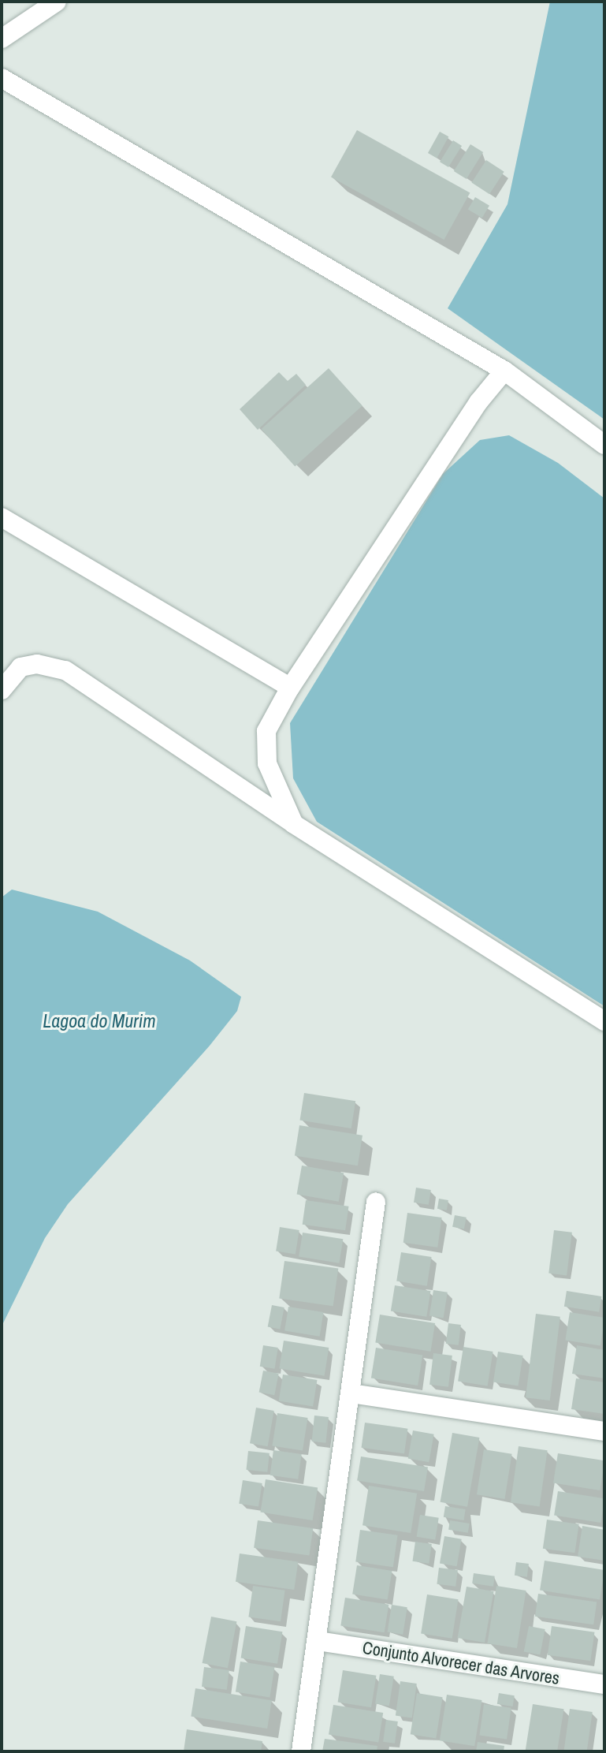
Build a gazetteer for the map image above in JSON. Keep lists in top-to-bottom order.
{
  "streets": {
    "street": ["Conjunto Alvorecer das Arvores"]
  },
  "water": ["Lagoa do Murim"]
}
